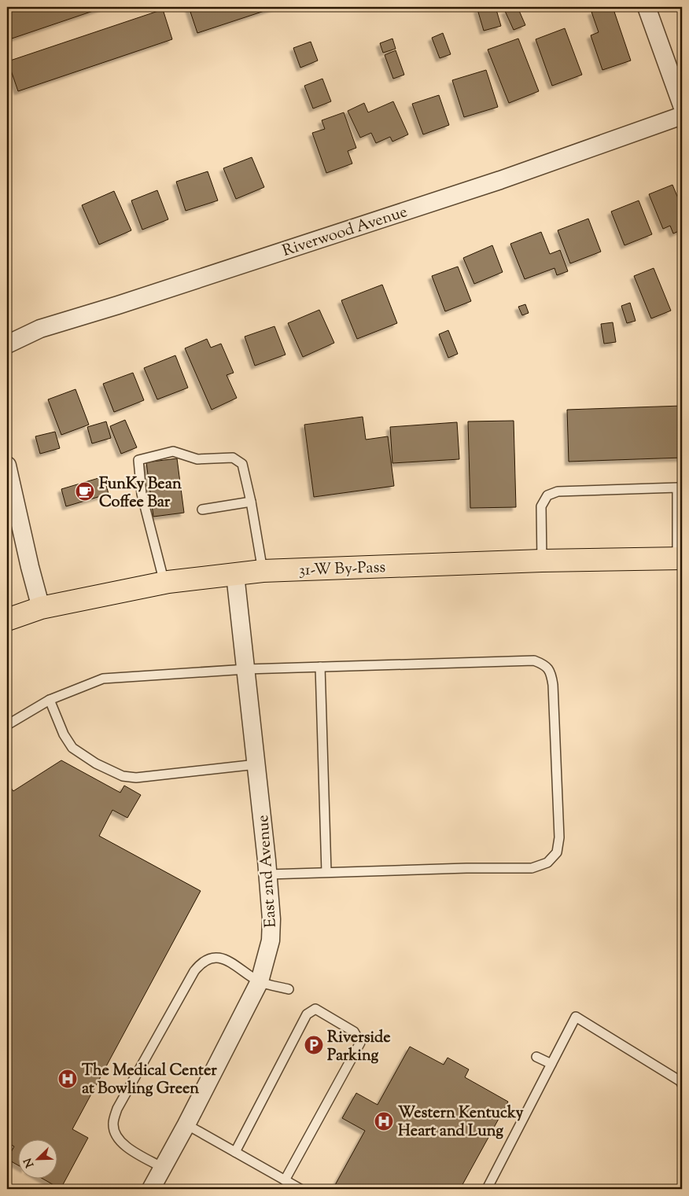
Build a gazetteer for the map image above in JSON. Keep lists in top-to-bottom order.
{
  "streets": {
    "main road": ["31-W By-Pass"],
    "street": ["Riverwood Avenue", "East 2nd Avenue"]
  },
  "crossings": [
    ["31-W By-Pass", "East 2nd Avenue"]
  ],
  "places": {
    "cafe": ["FunKy Bean Coffee Bar"],
    "parking": ["Riverside Parking"],
    "hospital": ["The Medical Center at Bowling Green", "Western Kentucky Heart and Lung"]
  },
  "north": "bottom left"
}
